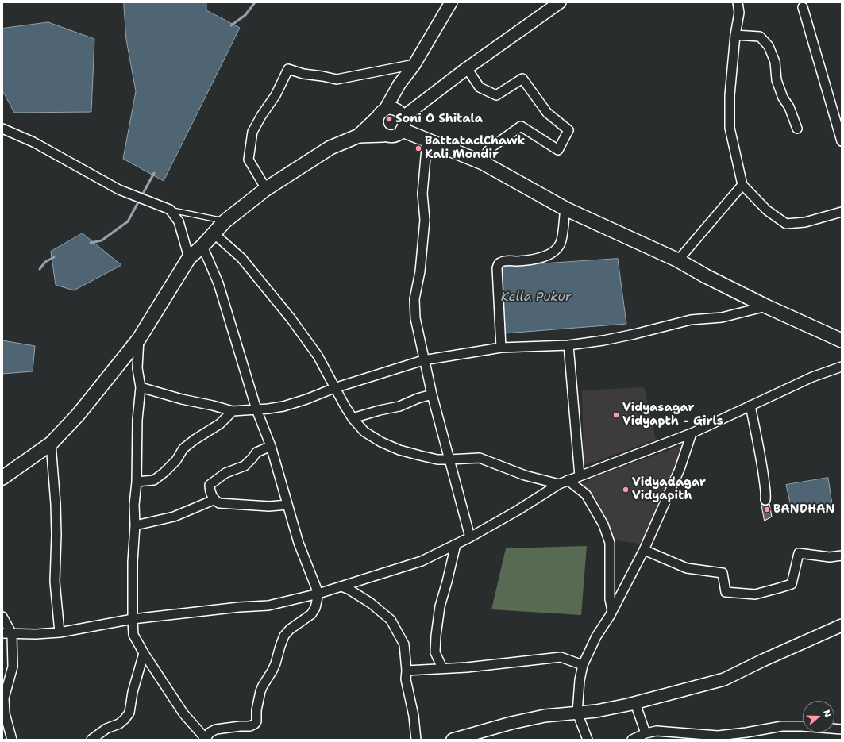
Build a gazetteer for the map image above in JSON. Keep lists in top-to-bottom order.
{
  "water": ["Kella Pukur"],
  "places": [
    "Soni O Shitala",
    "BattataclChawk Kali Mondir",
    "Vidyasagar Vidyapth - Girls",
    "Vidyadagar Vidyapith",
    "BANDHAN"
  ],
  "north": "right"
}
